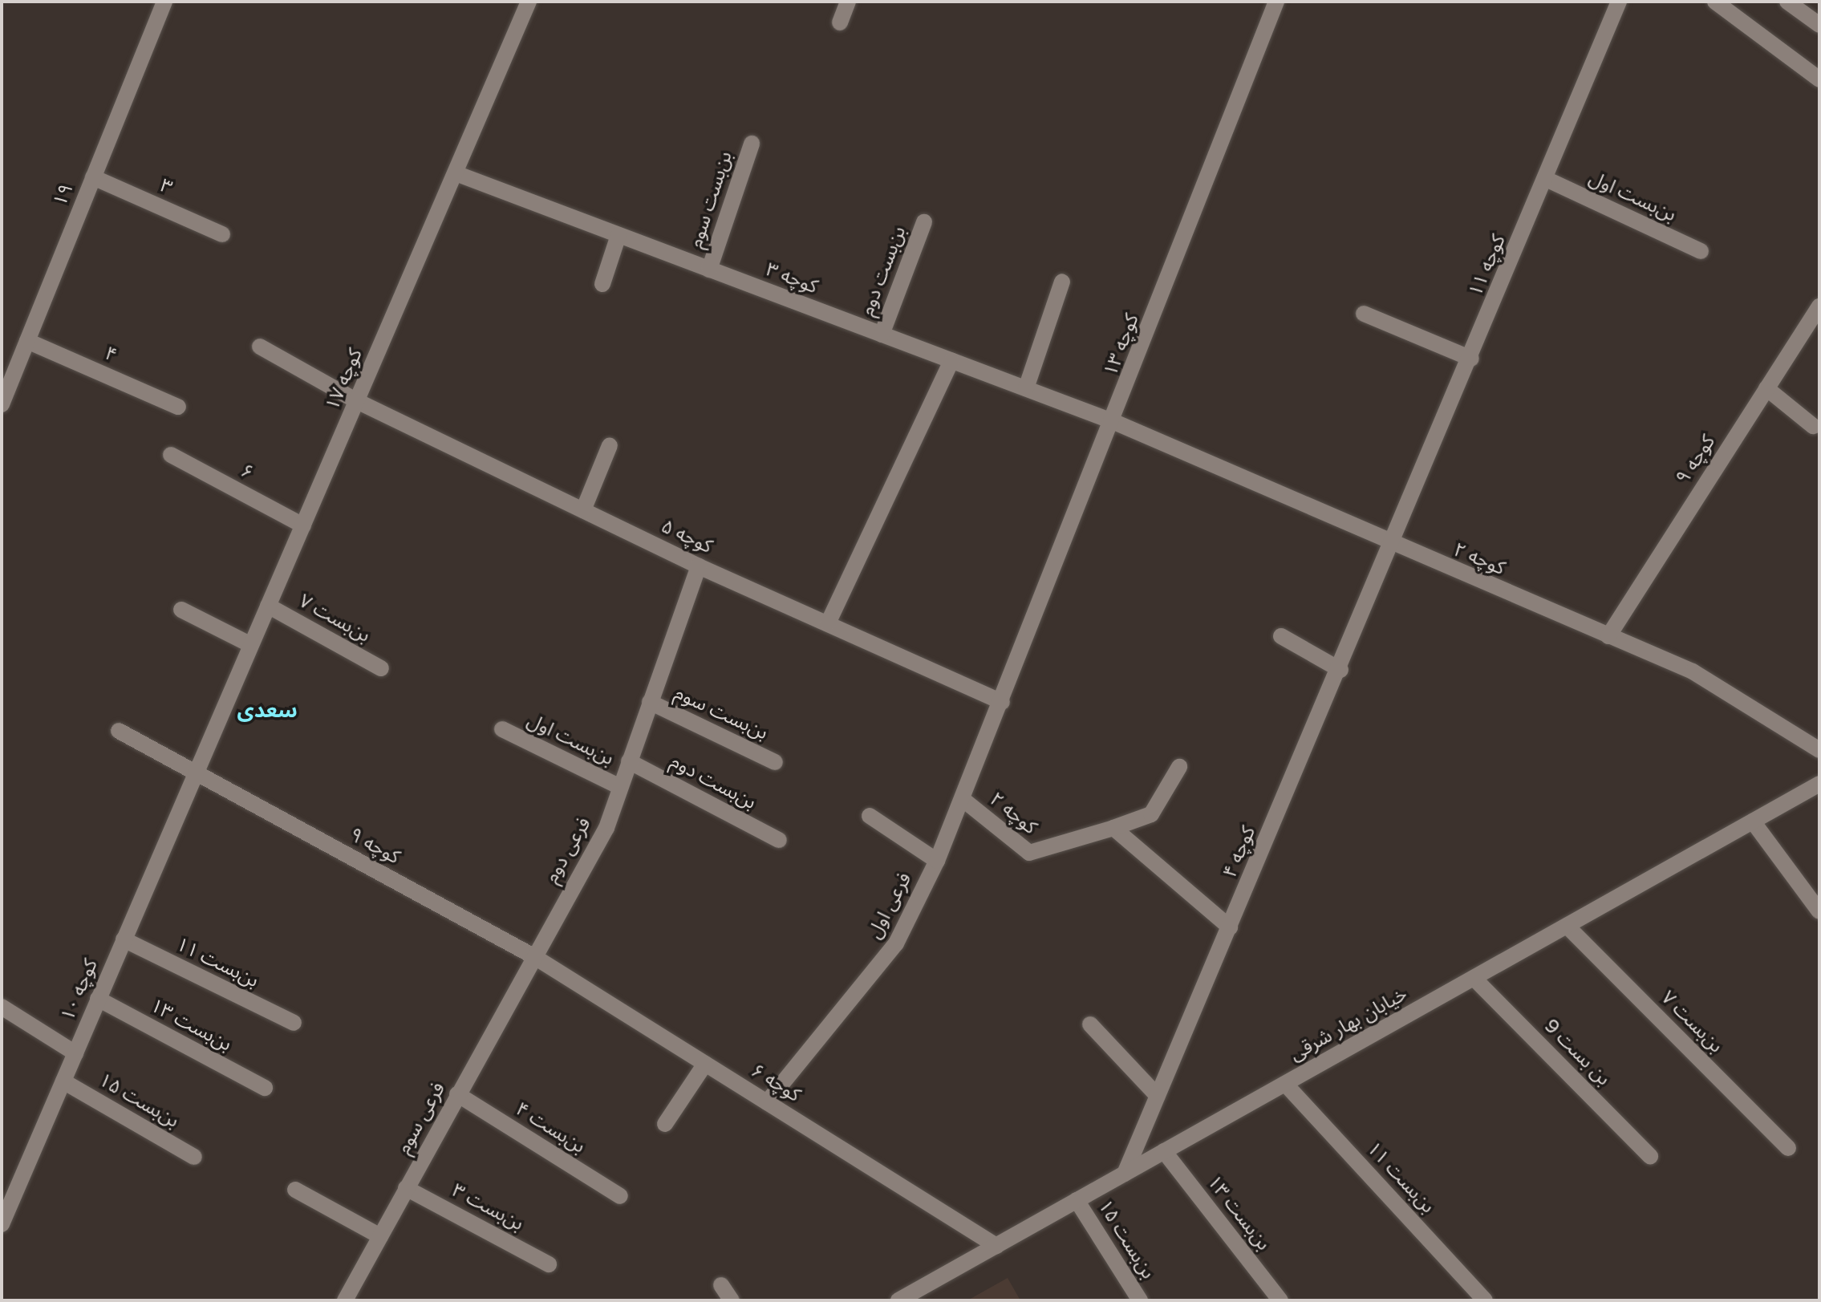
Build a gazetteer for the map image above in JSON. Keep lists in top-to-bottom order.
{
  "streets": {
    "street": [
      "۳",
      "۱۹",
      "بن‌بست اول",
      "بن‌بست سوم",
      "کوچه ۱۱",
      "بن‌بست دوم",
      "کوچه ۳",
      "کوچه ۱۳",
      "۴",
      "کوچه ۱۷",
      "کوچه ۹",
      "۶",
      "کوچه ۵",
      "کوچه ۲",
      "بن‌بست ۷",
      "فرعی دوم",
      "کوچه ۴",
      "فرعی اول",
      "بن‌بست ۱۱",
      "کوچه ۱۰",
      "خیابان بهار شرقی",
      "بن‌بست ۱۳",
      "بن بست 9",
      "کوچه ۶",
      "بن‌بست ۱۵",
      "فرعی سوم",
      "بن‌بست ۴",
      "بن‌بست ۳"
    ]
  },
  "crossings": [
    ["۳", "۱۹"],
    ["۱۹", "۴"],
    ["بن‌بست اول", "کوچه ۱۱"],
    ["بن‌بست اول", "فرعی دوم"],
    ["بن‌بست سوم", "کوچه ۳"],
    ["کوچه ۱۱", "کوچه ۲"],
    ["کوچه ۱۱", "کوچه ۴"],
    ["بن‌بست دوم", "کوچه ۳"],
    ["بن‌بست دوم", "فرعی دوم"],
    ["کوچه ۳", "کوچه ۱۳"],
    ["کوچه ۳", "کوچه ۱۷"],
    ["کوچه ۳", "کوچه ۲"],
    ["کوچه ۱۳", "کوچه ۵"],
    ["کوچه ۱۳", "کوچه ۲"],
    ["کوچه ۱۳", "فرعی اول"],
    ["کوچه ۱۷", "کوچه ۹"],
    ["کوچه ۱۷", "۶"],
    ["کوچه ۱۷", "کوچه ۵"],
    ["کوچه ۱۷", "بن‌بست ۷"],
    ["کوچه ۱۷", "کوچه ۱۰"],
    ["کوچه ۹", "کوچه ۲"],
    ["کوچه ۹", "فرعی دوم"],
    ["کوچه ۹", "کوچه ۱۰"],
    ["کوچه ۹", "کوچه ۶"],
    ["کوچه ۹", "فرعی سوم"],
    ["کوچه ۵", "فرعی اول"],
    ["کوچه ۲", "کوچه ۴"],
    ["کوچه ۲", "فرعی اول"],
    ["بن‌بست ۷", "خیابان بهار شرقی"],
    ["فرعی دوم", "کوچه ۶"],
    ["فرعی دوم", "فرعی سوم"],
    ["کوچه ۴", "خیابان بهار شرقی"],
    ["فرعی اول", "کوچه ۶"],
    ["بن‌بست ۱۱", "کوچه ۱۰"],
    ["بن‌بست ۱۱", "خیابان بهار شرقی"],
    ["کوچه ۱۰", "بن‌بست ۱۳"],
    ["کوچه ۱۰", "بن‌بست ۱۵"],
    ["خیابان بهار شرقی", "بن‌بست ۱۳"],
    ["خیابان بهار شرقی", "بن بست 9"],
    ["خیابان بهار شرقی", "کوچه ۶"],
    ["خیابان بهار شرقی", "بن‌بست ۱۵"],
    ["کوچه ۶", "فرعی سوم"],
    ["فرعی سوم", "بن‌بست ۴"],
    ["فرعی سوم", "بن‌بست ۳"]
  ],
  "districts": ["سعدی"]
}
